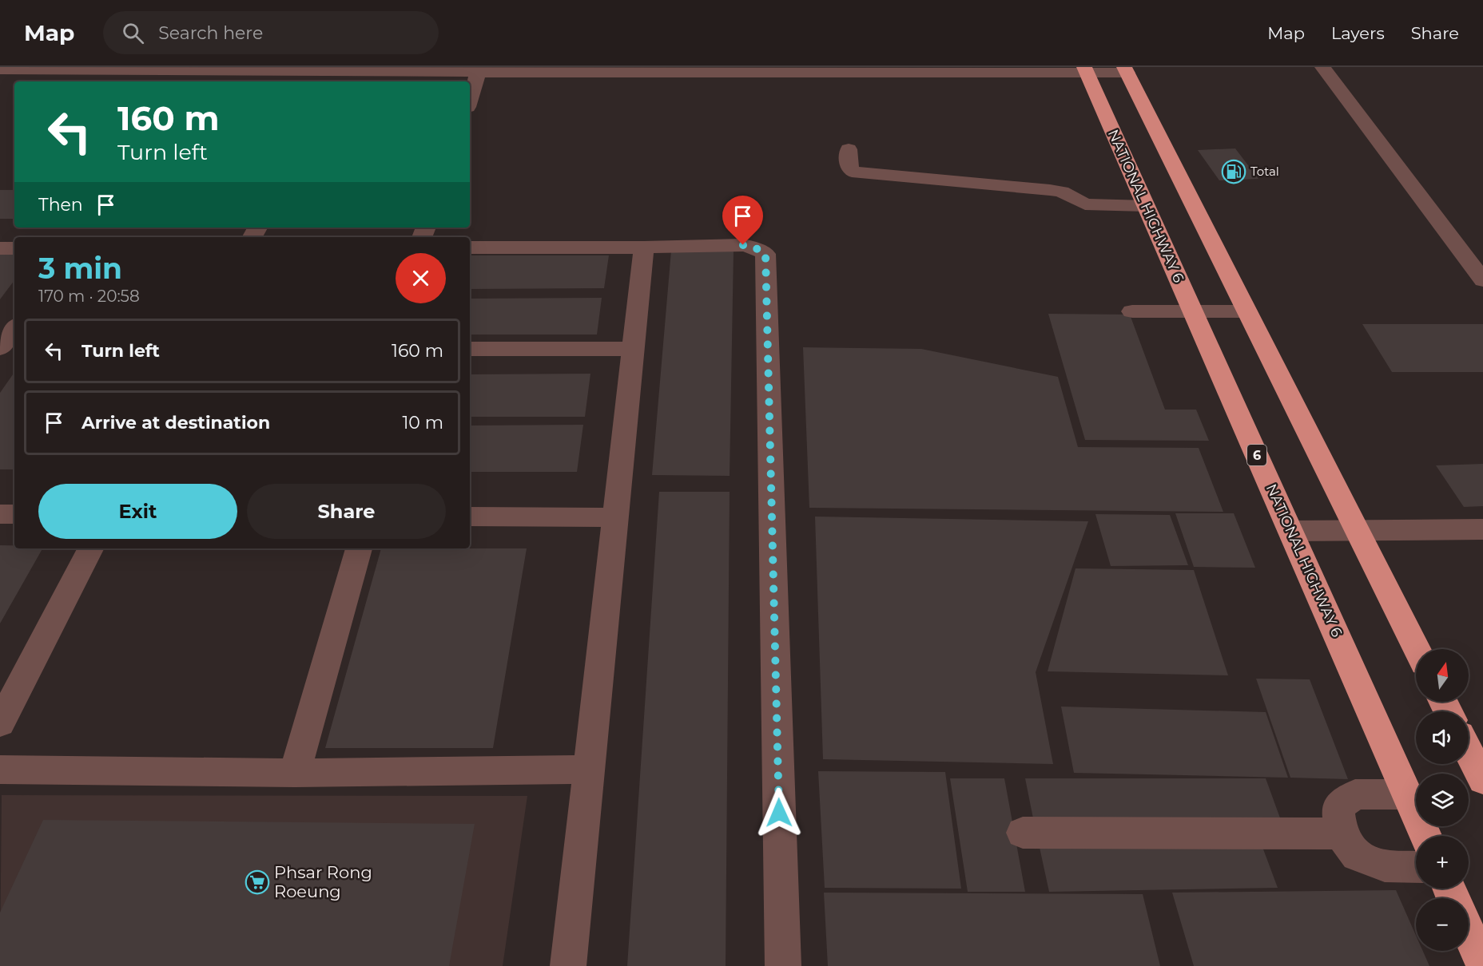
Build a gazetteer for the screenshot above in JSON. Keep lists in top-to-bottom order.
{
  "streets": {
    "highway": ["NATIONAL HIGHWAY 6", "6"]
  },
  "places": {
    "fuel station": ["Total"],
    "supermarket": ["Phsar Rong Roeung"]
  },
  "north": "top",
  "page": {
    "header": "Map",
    "search": "Search here",
    "nav": ["Map", "Layers", "Share"],
    "turn": ["160 m", "Turn left"],
    "then": "Then",
    "heading": ["3 min", "170 m · 20:58"],
    "list": [
      {
        "name": "Turn left",
        "value": "160 m"
      },
      {
        "name": "Arrive at destination",
        "value": "10 m"
      }
    ],
    "buttons": ["Exit", "Share"],
    "map_buttons": ["+", "−"]
  }
}
